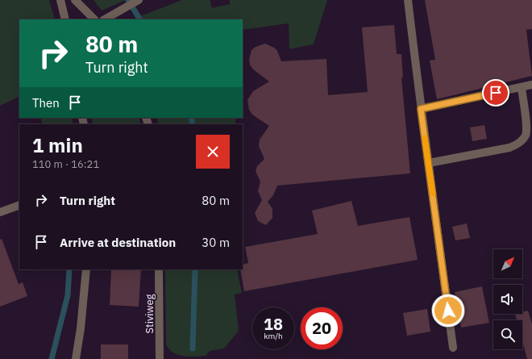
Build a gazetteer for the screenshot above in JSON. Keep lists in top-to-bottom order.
{
  "streets": {
    "street": ["Stiviweg"]
  },
  "north": "top right",
  "page": {
    "turn": ["80 m", "Turn right"],
    "then": "Then",
    "heading": ["1 min", "110 m · 16:21"],
    "list": [
      {
        "name": "Turn right",
        "value": "80 m"
      },
      {
        "name": "Arrive at destination",
        "value": "30 m"
      }
    ],
    "speed": "18 km/h",
    "limit": "20"
  }
}
